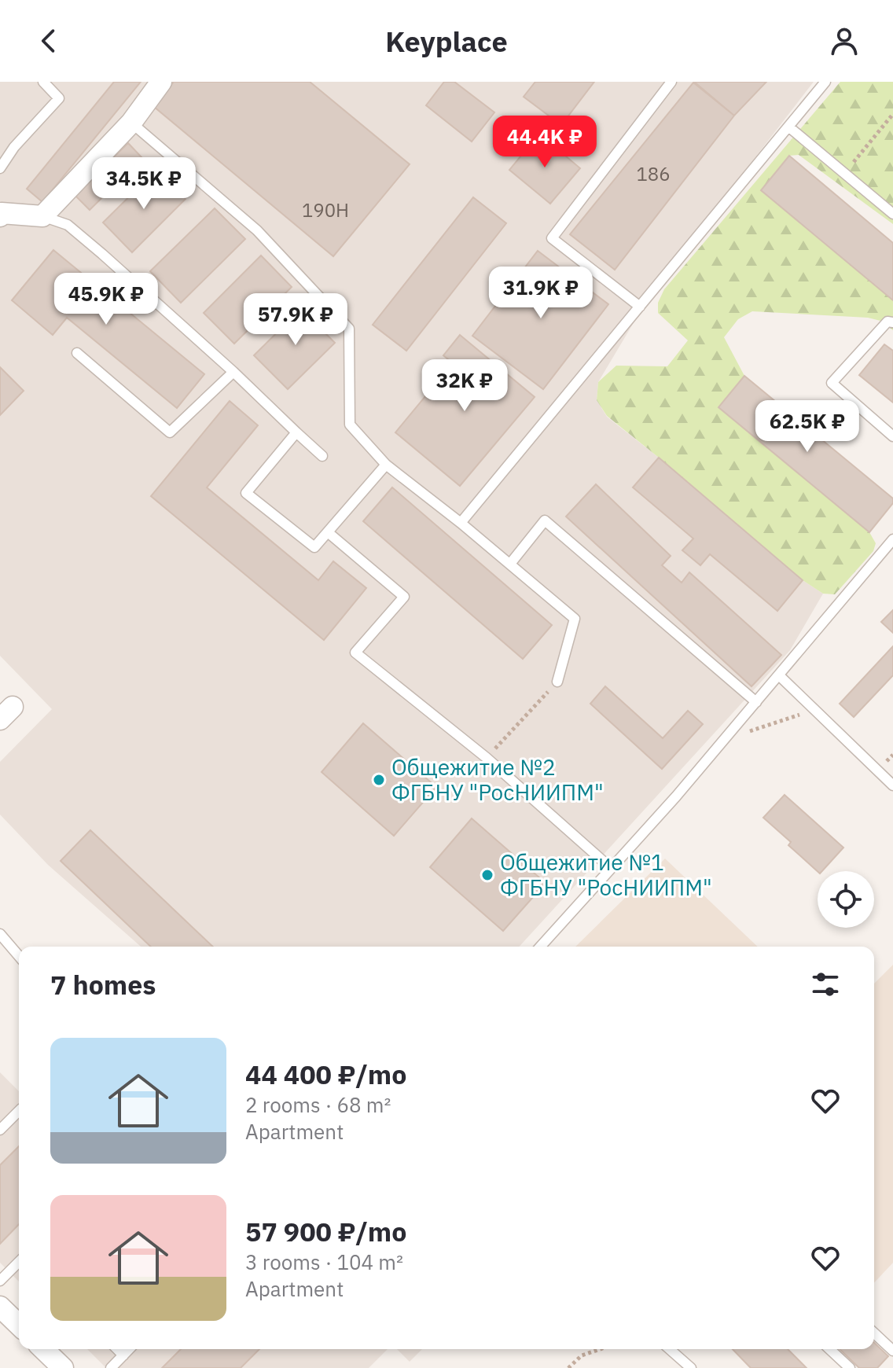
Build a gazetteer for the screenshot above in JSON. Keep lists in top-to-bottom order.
{
  "places": ["Общежитие №2 ФГБНУ \"РосНИИПМ\"", "Общежитие №1 ФГБНУ \"РосНИИПМ\""],
  "house_numbers": ["186", "190Н"],
  "page": {
    "header": "Keyplace",
    "price": [
      "44.4K ₽",
      "34.5K ₽",
      "31.9K ₽",
      "45.9K ₽",
      "57.9K ₽",
      "32K ₽",
      "62.5K ₽"
    ],
    "heading": "7 homes",
    "list": [
      {
        "name": "44 400 ₽/mo",
        "note": "2 rooms · 68 m² · Apartment"
      },
      {
        "name": "57 900 ₽/mo",
        "note": "3 rooms · 104 m² · Apartment"
      }
    ]
  }
}
